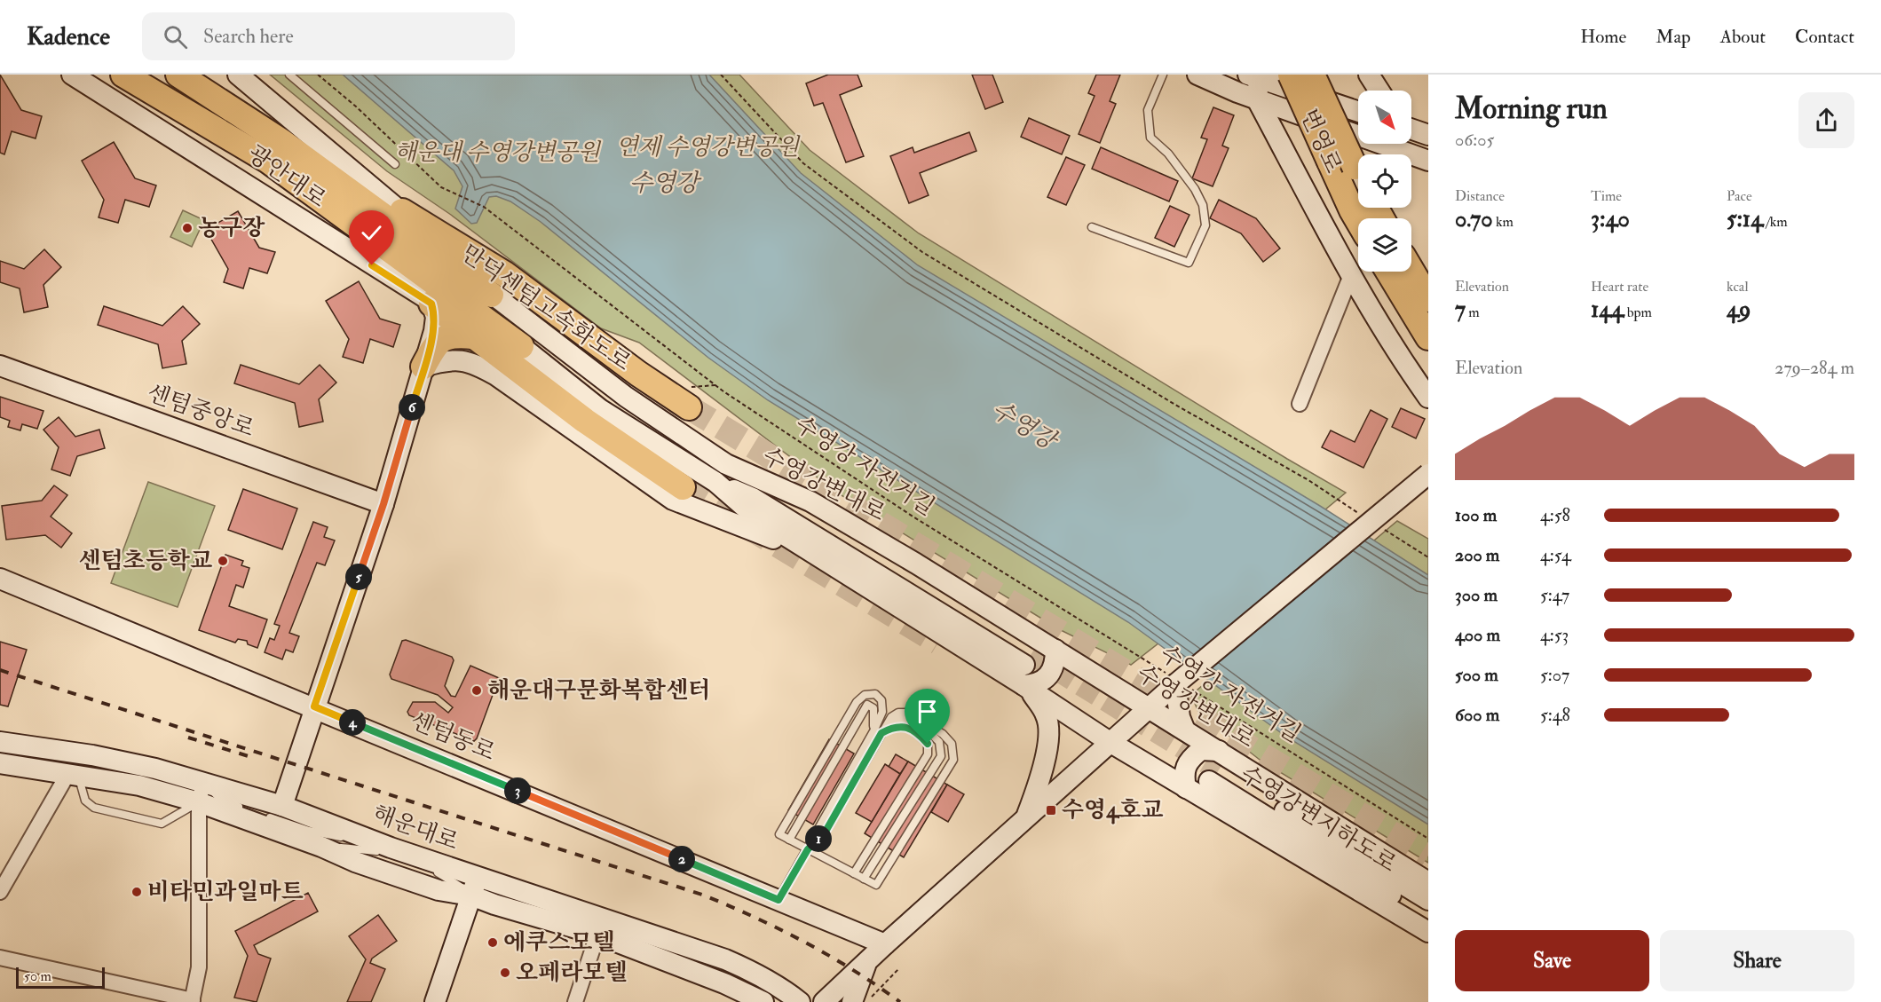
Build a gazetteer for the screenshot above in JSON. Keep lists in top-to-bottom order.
{
  "streets": {
    "highway": ["번영로", "광안대로", "만덕센텀고속화도로"],
    "main road": [
      "센텀중앙로",
      "수영강변대로",
      "센텀동로",
      "수영강변지하도로",
      "해운대로"
    ],
    "path": ["수영강 자전거길"]
  },
  "crossings": [
    ["광안대로", "수영강변대로"],
    ["만덕센텀고속화도로", "수영강변대로"],
    ["수영강변대로", "수영강변지하도로"]
  ],
  "water": ["수영강"],
  "parks": ["연제 수영강변공원", "해운대 수영강변공원"],
  "places": {
    "other": [
      "농구장",
      "센텀초등학교",
      "해운대구문화복합센터",
      "비타민과일마트",
      "에쿠스모텔",
      "오페라모텔"
    ],
    "transit": ["수영4호교"]
  },
  "scale_bar": "50 m",
  "north": "bottom right",
  "page": {
    "header": "Kadence",
    "search": "Search here",
    "nav": [
      "Home",
      "Map",
      "About",
      "Contact"
    ],
    "heading": ["Morning run", "06:05"],
    "stats": [
      ["Distance", "0.70 km"],
      ["Time", "3:40"],
      ["Pace", "5:14 /km"],
      ["Elevation", "7 m"],
      ["Heart rate", "144 bpm"],
      ["kcal", "49"]
    ],
    "chart": ["Elevation", "279–284 m"],
    "pins": [
      "6",
      "5",
      "4",
      "3",
      "1",
      "2"
    ],
    "list": [
      {
        "name": "100 m",
        "note": "4:58"
      },
      {
        "name": "200 m",
        "note": "4:54"
      },
      {
        "name": "300 m",
        "note": "5:47"
      },
      {
        "name": "400 m",
        "note": "4:53"
      },
      {
        "name": "500 m",
        "note": "5:07"
      },
      {
        "name": "600 m",
        "note": "5:48"
      }
    ],
    "buttons": ["Save", "Share"],
    "scale": "50 m"
  }
}
